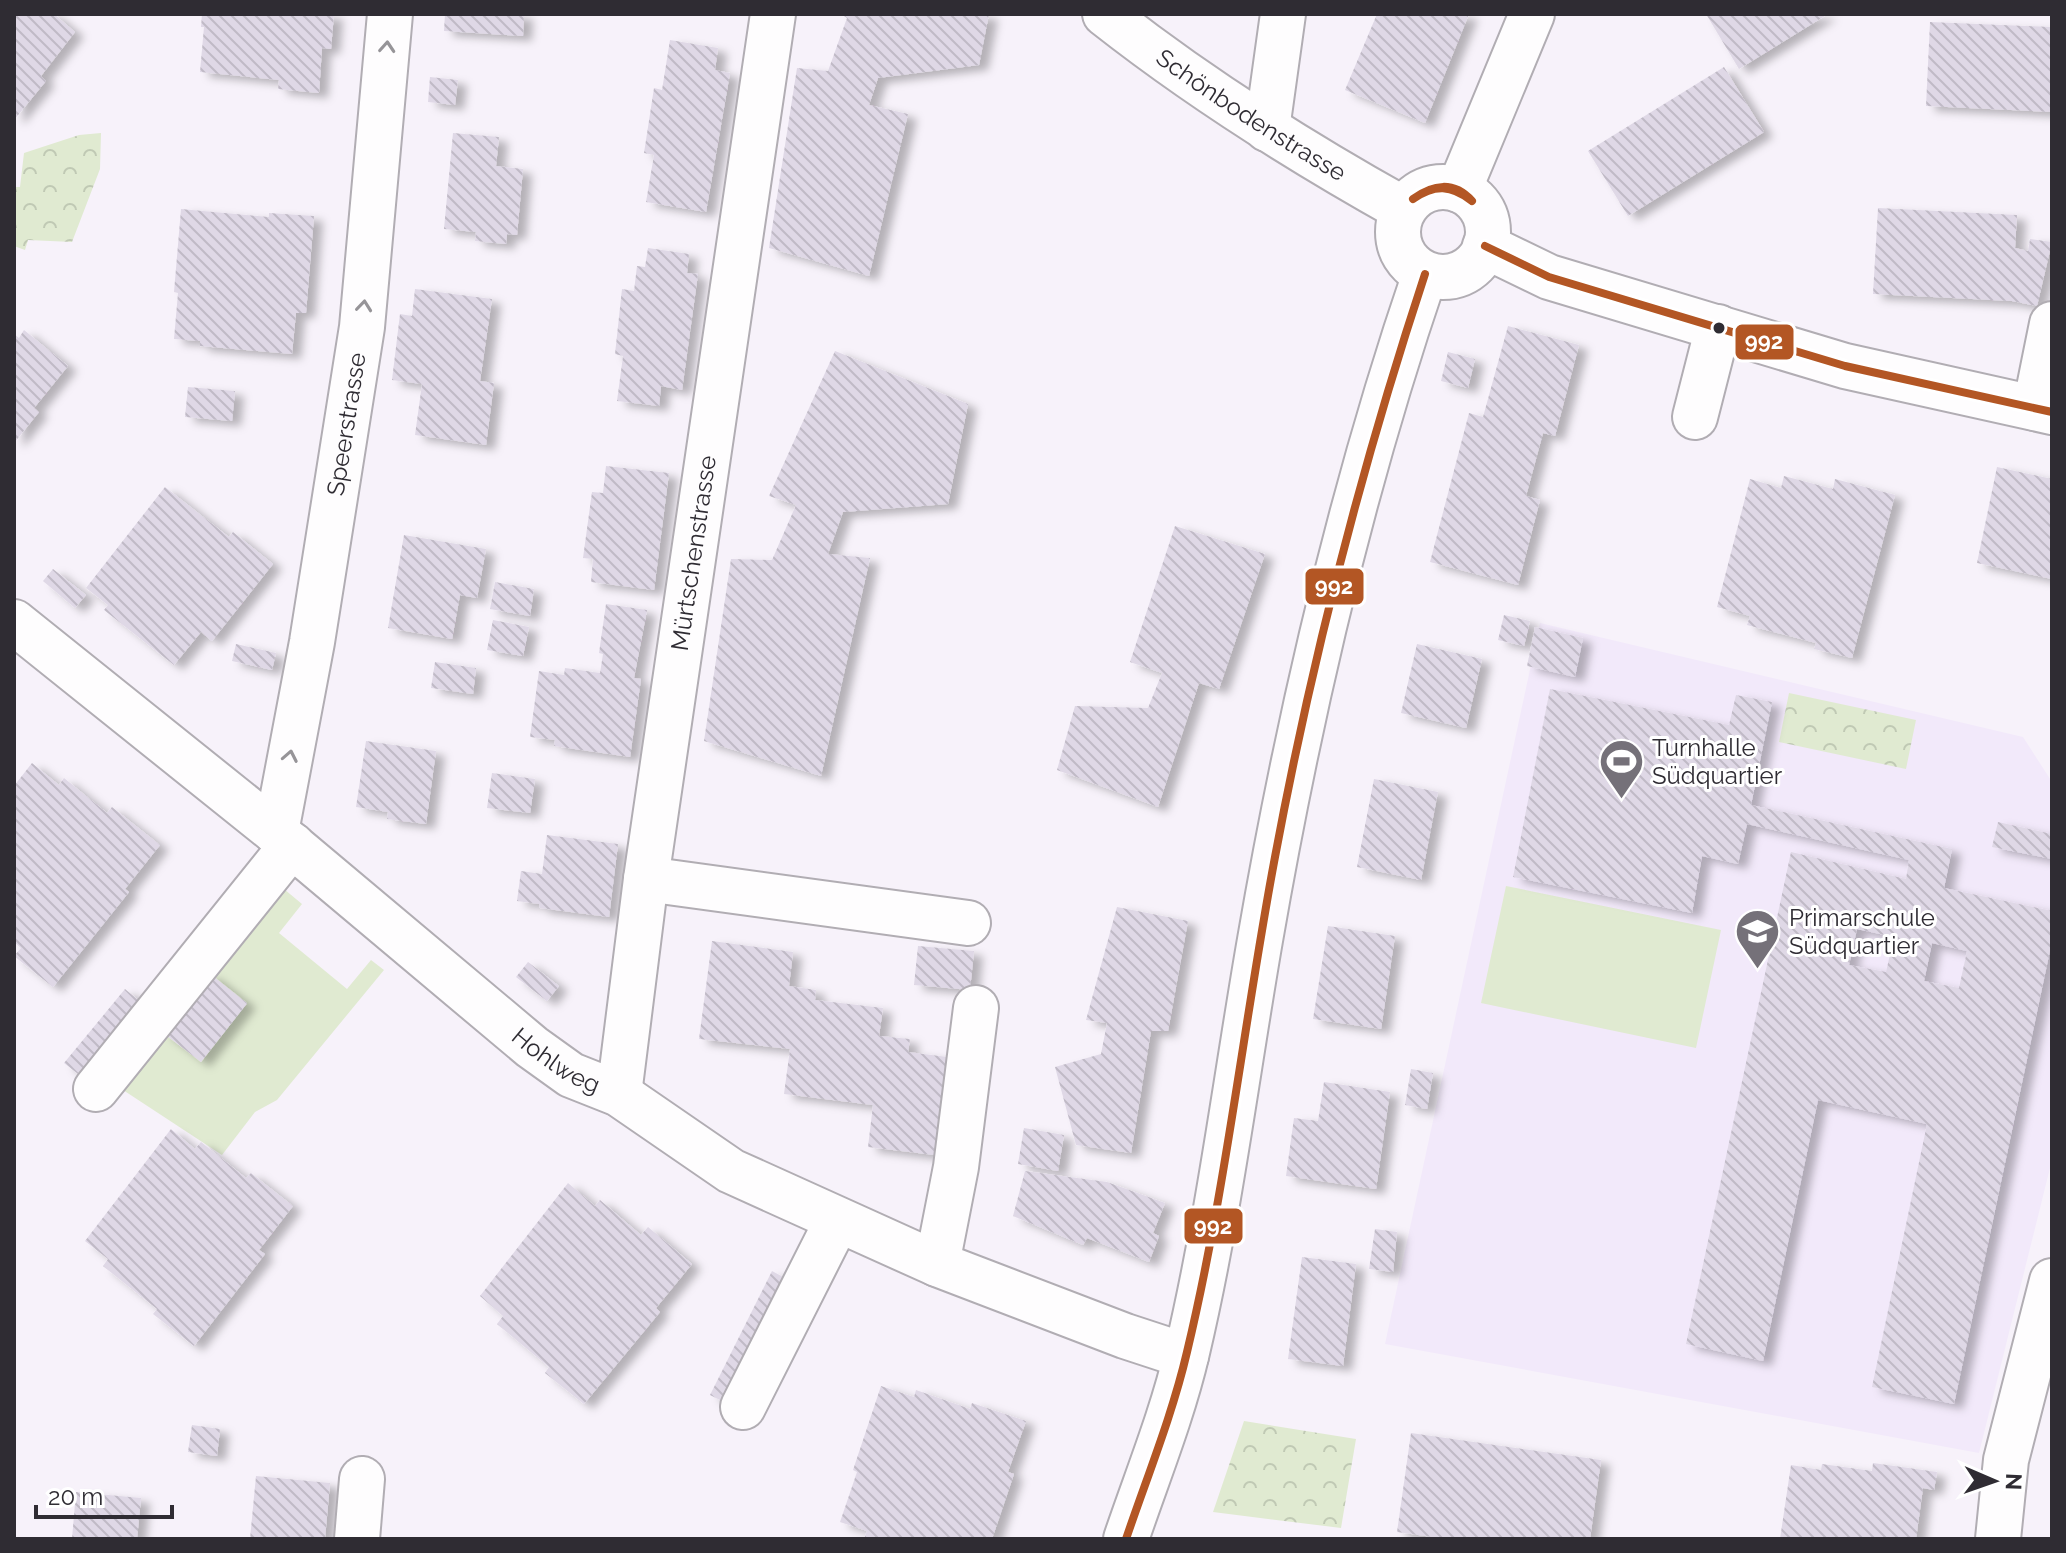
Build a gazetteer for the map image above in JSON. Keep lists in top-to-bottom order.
{
  "streets": {
    "street": [
      "Schönbodenstrasse",
      "Speerstrasse",
      "Mürtschenstrasse",
      "Hohlweg"
    ]
  },
  "crossings": [
    ["Speerstrasse", "Hohlweg"],
    ["Mürtschenstrasse", "Hohlweg"]
  ],
  "one_way": ["Speerstrasse"],
  "places": {
    "sports": ["Turnhalle Südquartier"],
    "school or university": ["Primarschule Südquartier"]
  },
  "lines": ["transit line 992"],
  "scale_bar": "20 m",
  "north": "right"
}
